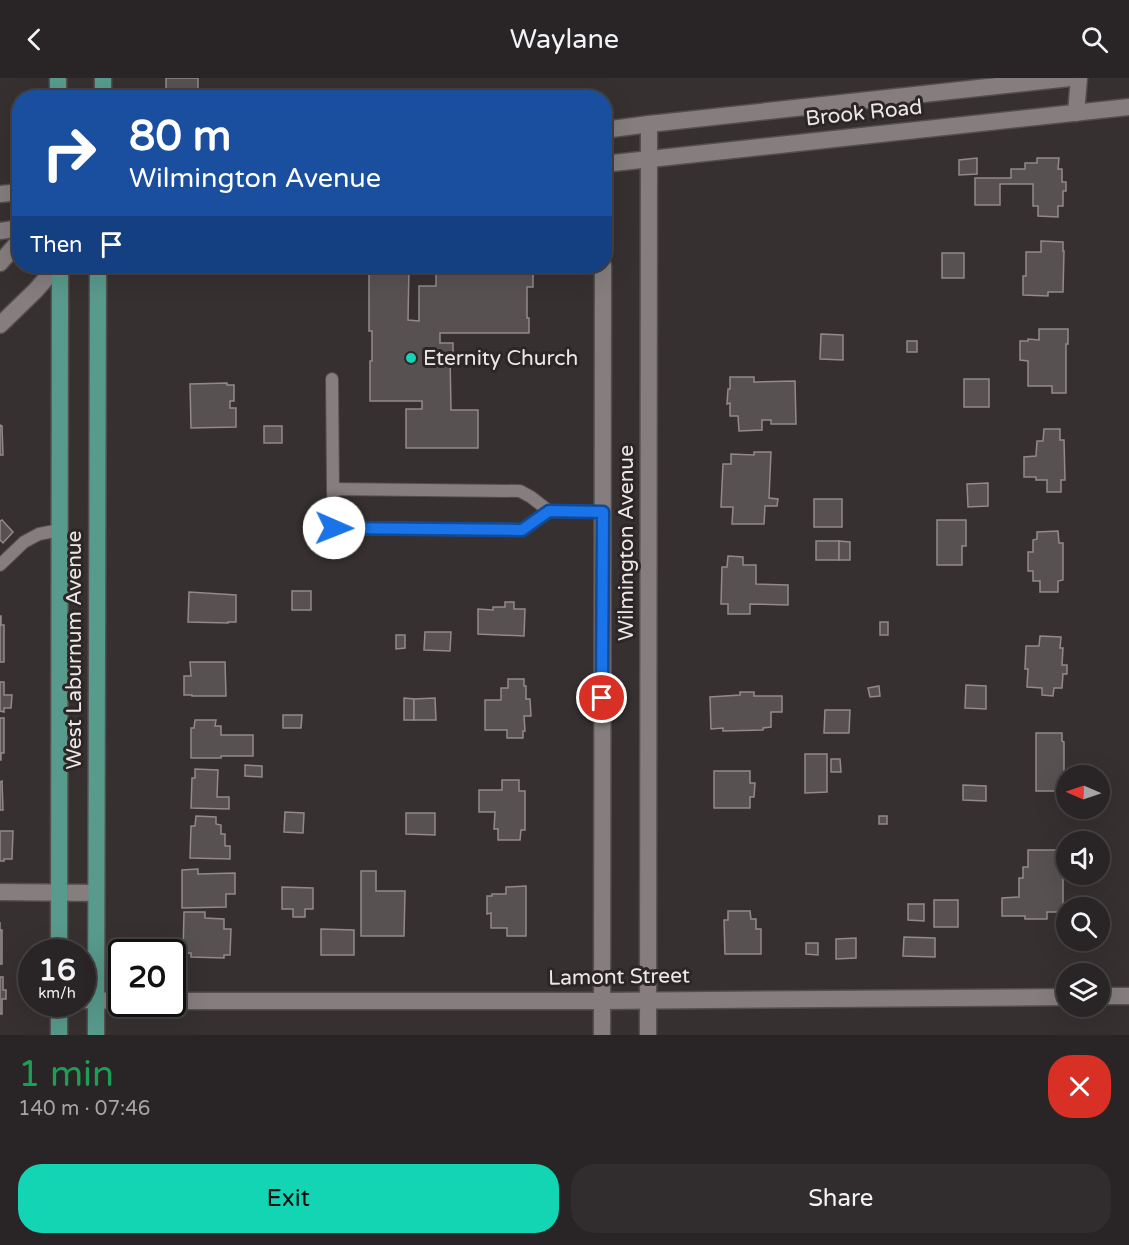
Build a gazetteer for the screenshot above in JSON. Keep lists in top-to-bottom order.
{
  "streets": {
    "main road": ["West Laburnum Avenue"],
    "street": ["Brook Road", "Wilmington Avenue", "Lamont Street"]
  },
  "crossings": [
    ["Brook Road", "Wilmington Avenue"],
    ["Wilmington Avenue", "Lamont Street"]
  ],
  "places": ["Eternity Church"],
  "north": "left",
  "page": {
    "header": "Waylane",
    "turn": ["80 m", "Wilmington Avenue"],
    "then": "Then",
    "speed": "16 km/h",
    "limit": "20",
    "heading": ["1 min", "140 m · 07:46"],
    "buttons": ["Exit", "Share"]
  }
}
